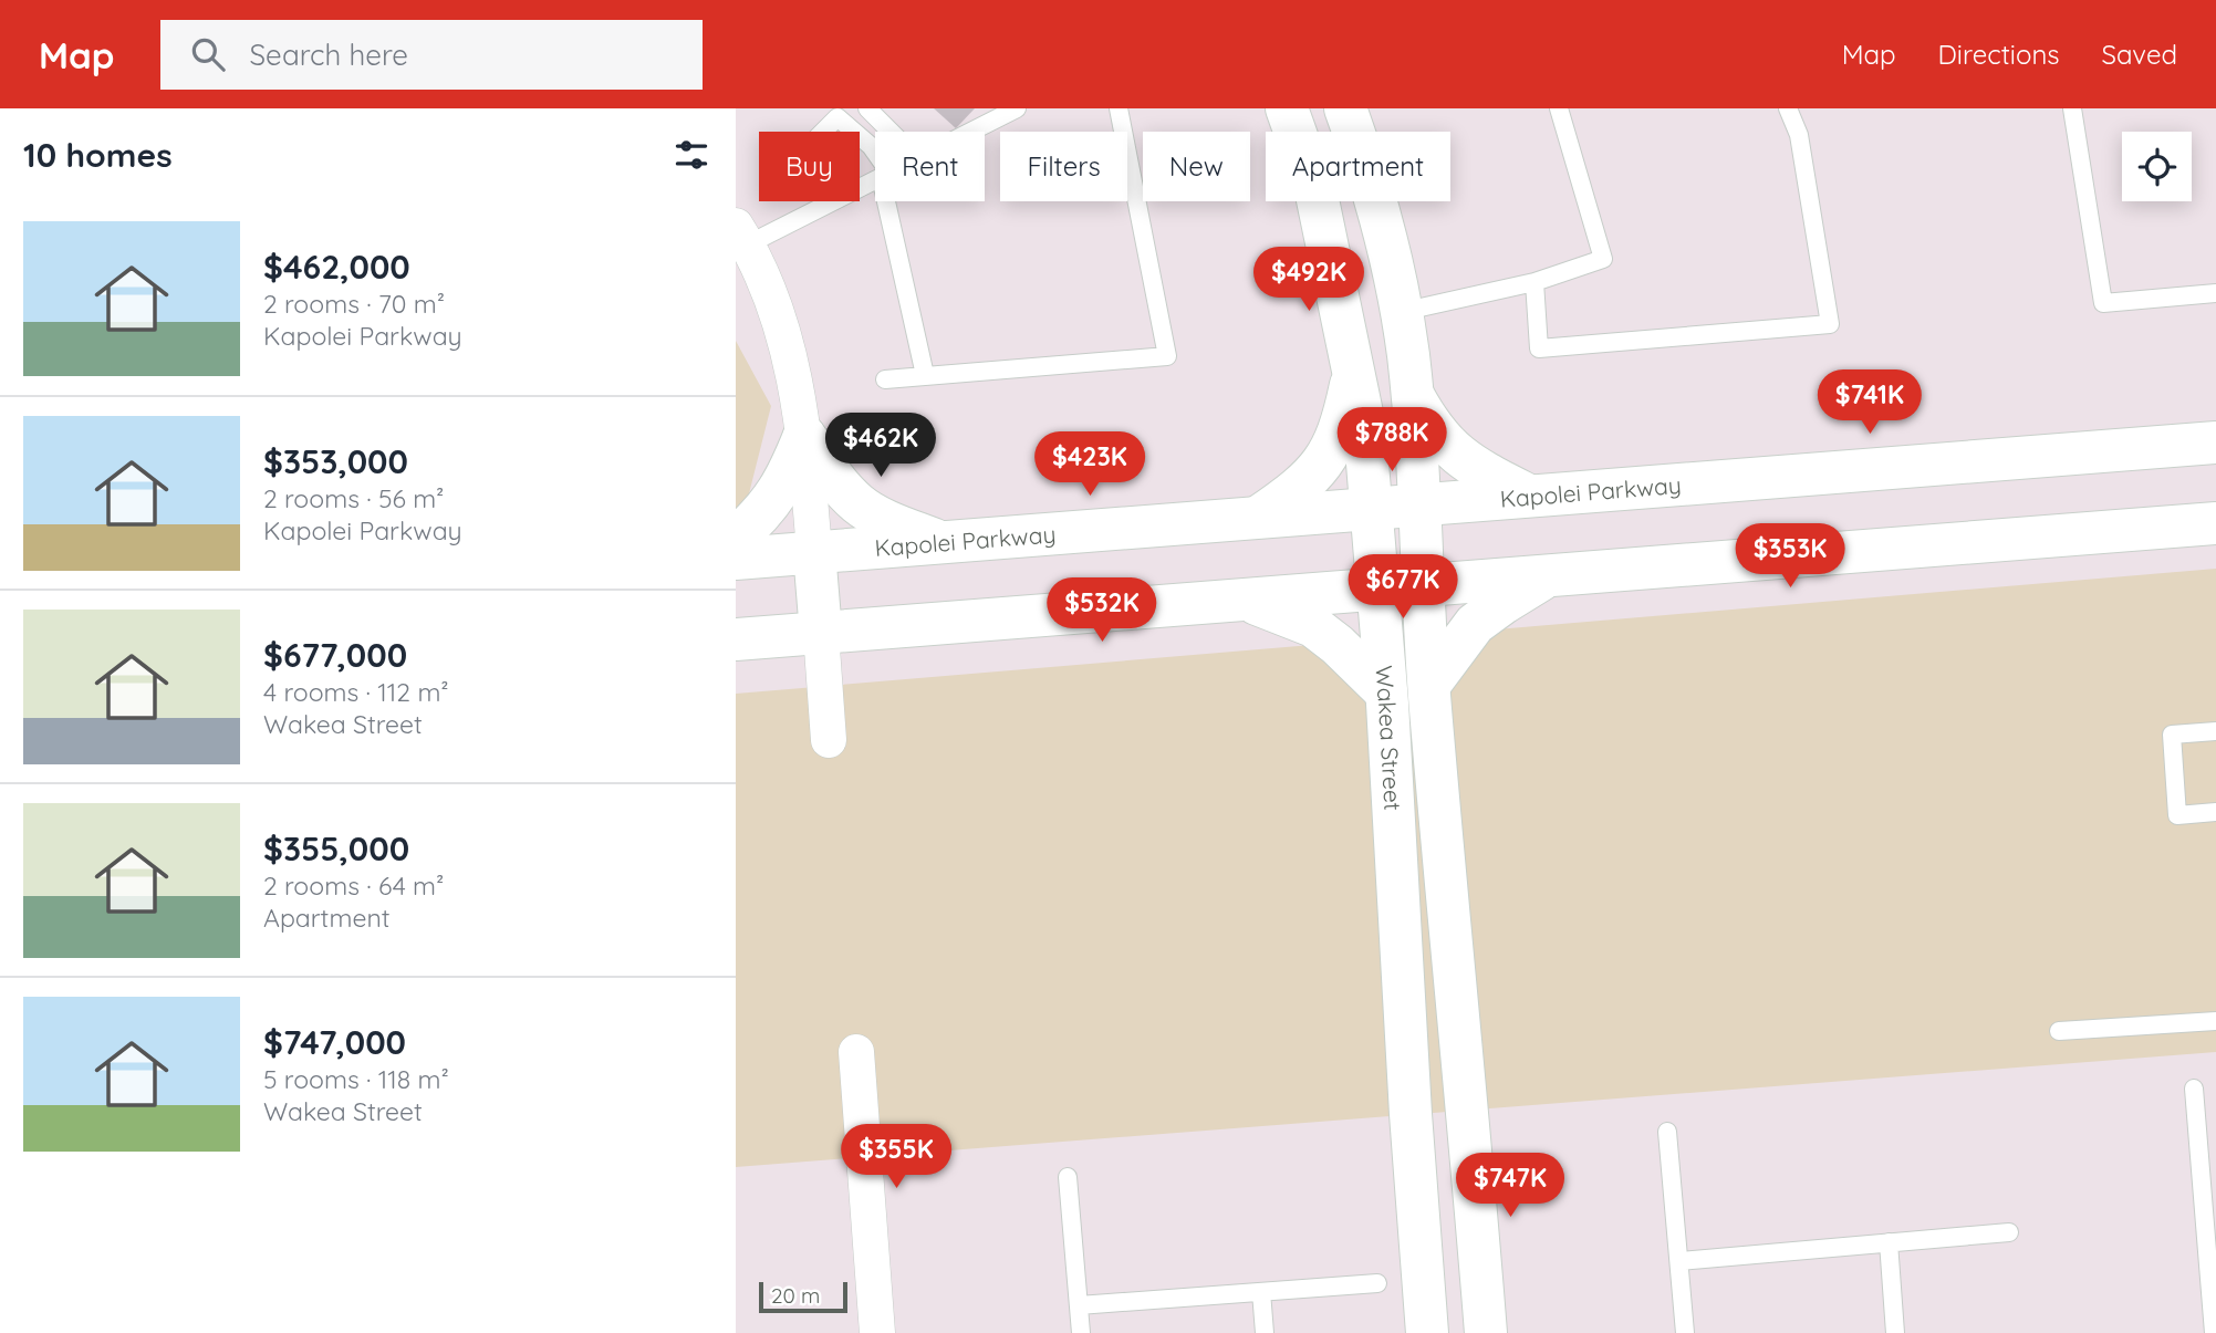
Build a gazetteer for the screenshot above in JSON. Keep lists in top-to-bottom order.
{
  "streets": {
    "main road": ["Kapolei Parkway", "Wakea Street"]
  },
  "crossings": [
    ["Kapolei Parkway", "Wakea Street"]
  ],
  "scale_bar": "20 m",
  "page": {
    "header": "Map",
    "search": "Search here",
    "nav": ["Map", "Directions", "Saved"],
    "heading": "10 homes",
    "chip": [
      "Buy",
      "Rent",
      "Filters",
      "New",
      "Apartment"
    ],
    "list": [
      {
        "name": "$462,000",
        "note": "2 rooms · 70 m² · Kapolei Parkway"
      },
      {
        "name": "$353,000",
        "note": "2 rooms · 56 m² · Kapolei Parkway"
      },
      {
        "name": "$677,000",
        "note": "4 rooms · 112 m² · Wakea Street"
      },
      {
        "name": "$355,000",
        "note": "2 rooms · 64 m² · Apartment"
      },
      {
        "name": "$747,000",
        "note": "5 rooms · 118 m² · Wakea Street"
      }
    ],
    "price": [
      "$492K",
      "$741K",
      "$788K",
      "$462K",
      "$423K",
      "$353K",
      "$677K",
      "$532K",
      "$355K",
      "$747K"
    ],
    "scale": "20 m"
  }
}
